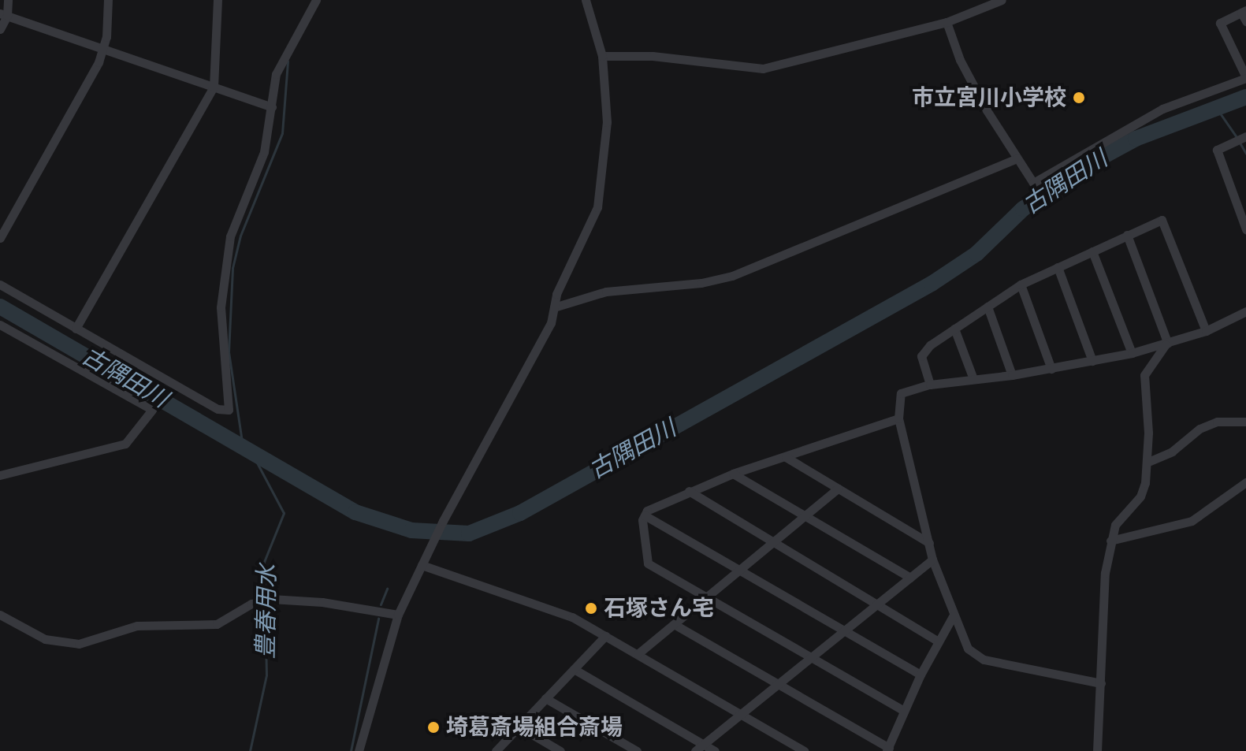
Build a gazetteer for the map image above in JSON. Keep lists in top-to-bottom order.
{
  "water": ["古隅田川", "豊春用水"],
  "places": ["市立宮川小学校", "石塚さん宅", "埼葛斎場組合斎場"]
}
